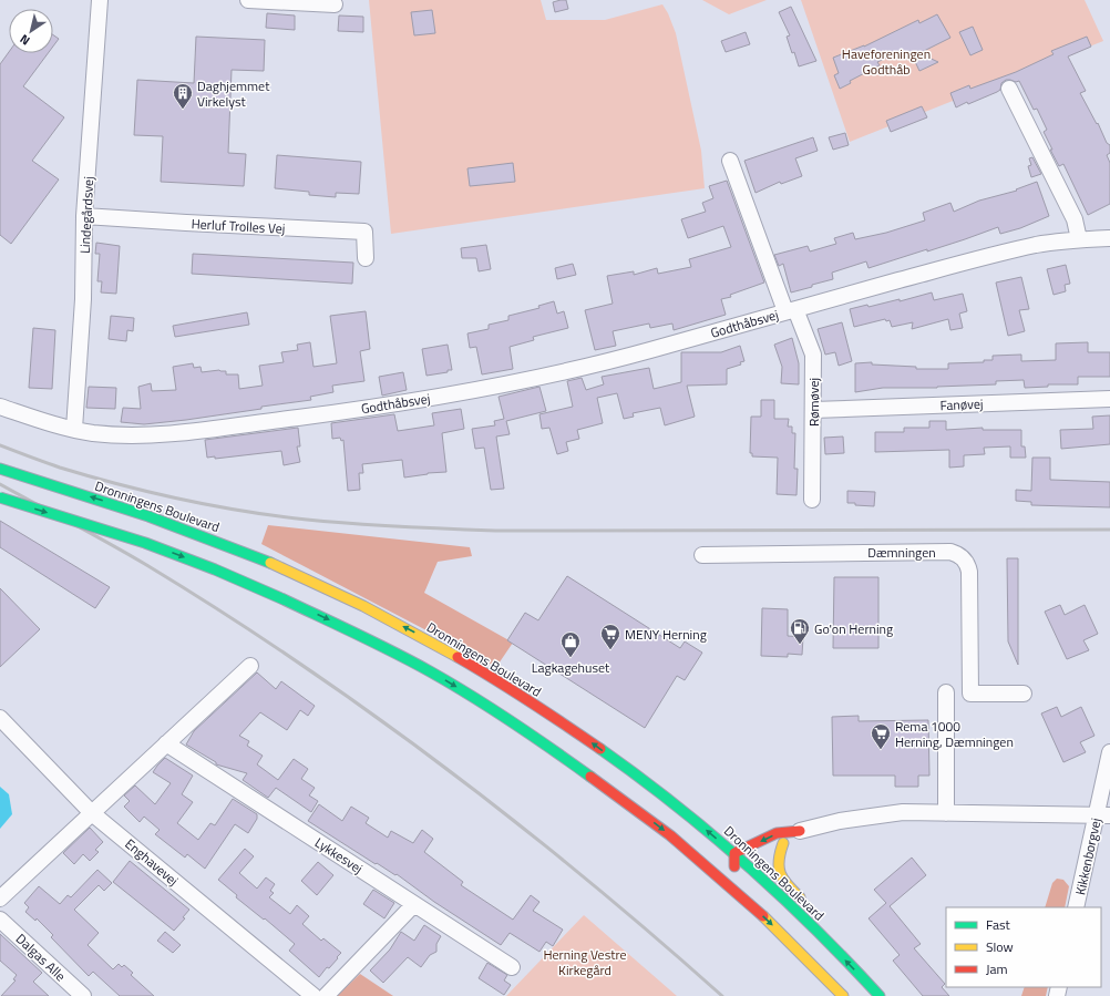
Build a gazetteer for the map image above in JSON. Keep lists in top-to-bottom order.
{
  "streets": {
    "main road": ["Dronningens Boulevard"],
    "street": [
      "Lindegårdsvej",
      "Herluf Trolles Vej",
      "Godthåbsvej",
      "Rømøvej",
      "Fanøvej",
      "Dæmningen",
      "Lykkesvej",
      "Kikkenborgvej",
      "Enghavevej",
      "Dalgas Alle"
    ]
  },
  "crossings": [
    ["Lindegårdsvej", "Herluf Trolles Vej"],
    ["Lindegårdsvej", "Godthåbsvej"],
    ["Godthåbsvej", "Rømøvej"],
    ["Rømøvej", "Fanøvej"]
  ],
  "parks": ["Haveforeningen Godthåb", "Herning Vestre Kirkegård"],
  "places": {
    "building": ["Daghjemmet Virkelyst"],
    "fuel station": ["Go'on Herning"],
    "supermarket": ["MENY Herning", "Rema 1000 Herning, Dæmningen"],
    "shop": ["Lagkagehuset"]
  },
  "legend": ["Fast", "Slow", "Jam"],
  "north": "bottom left"
}
